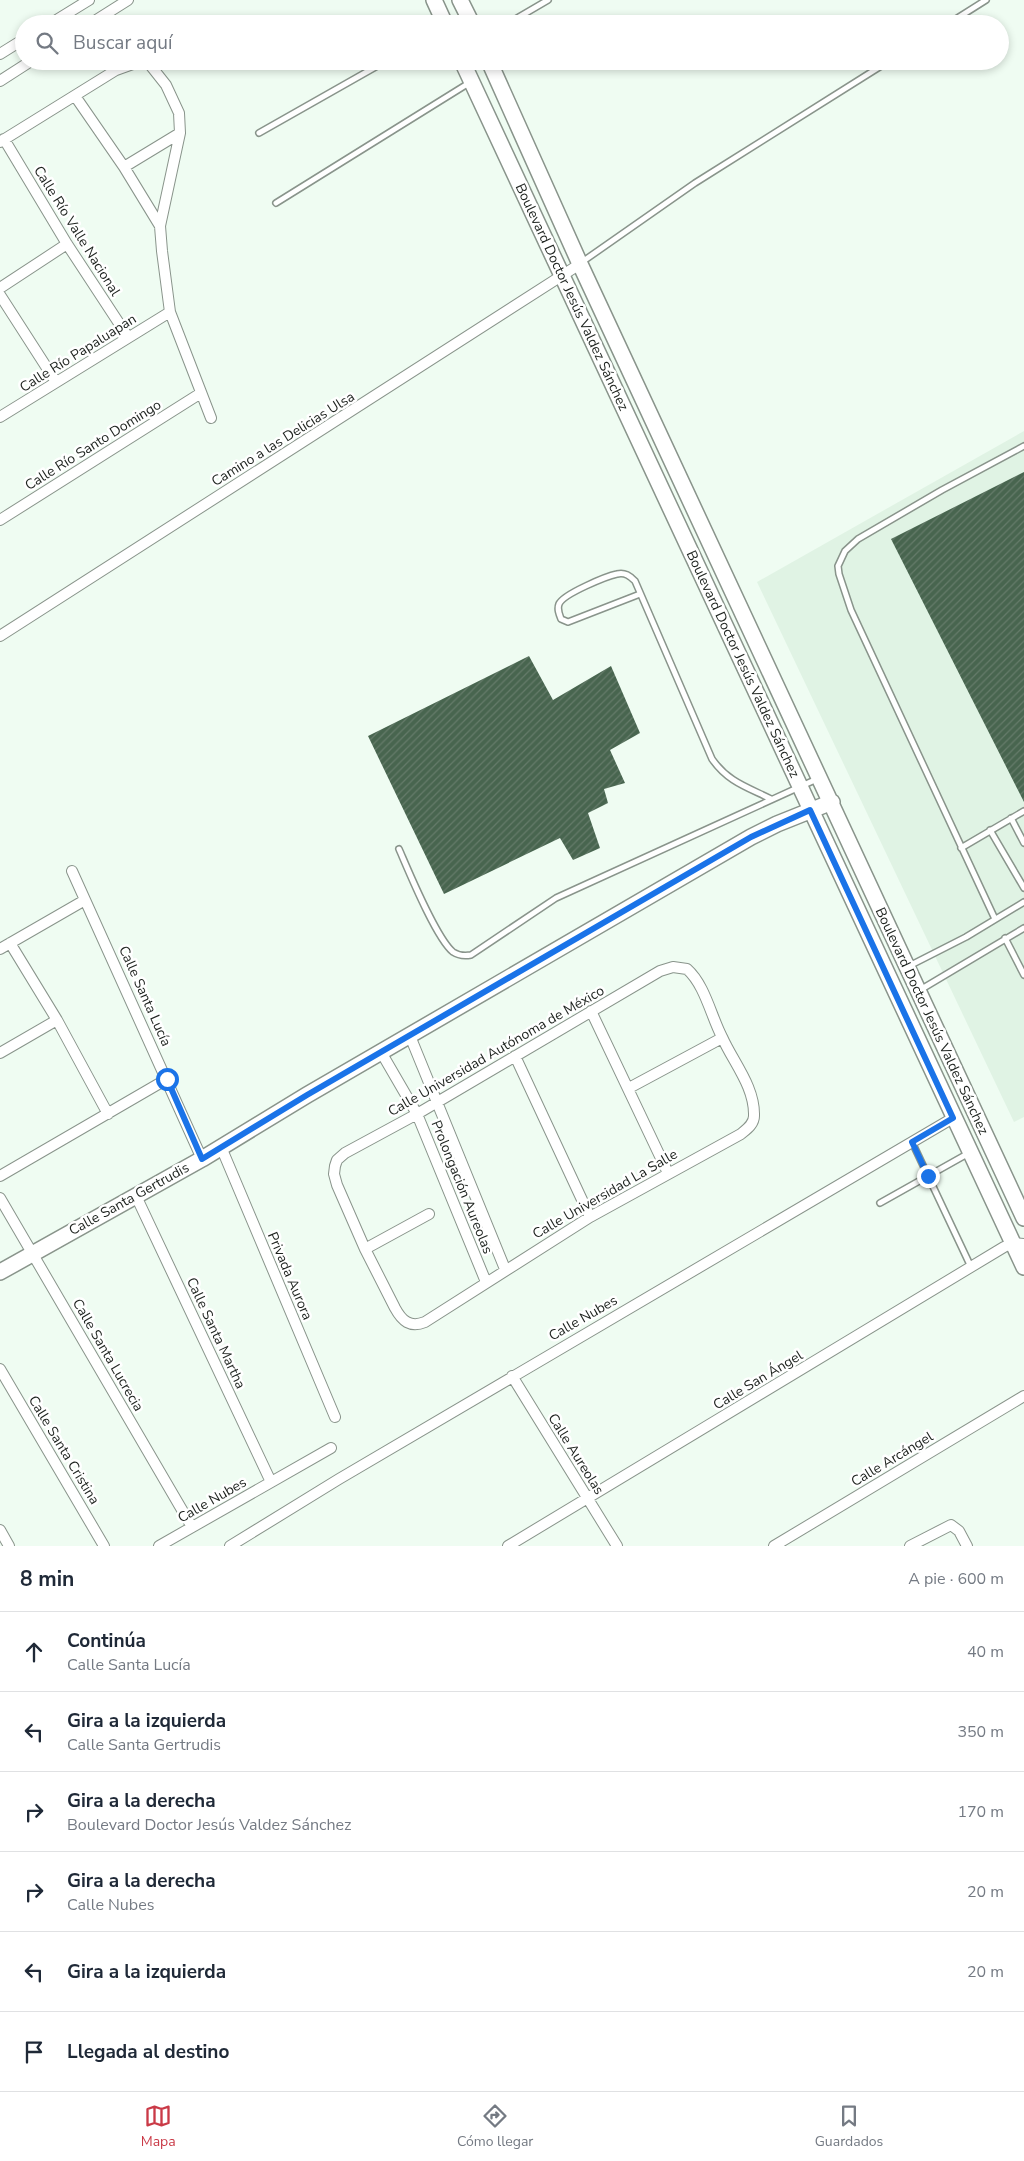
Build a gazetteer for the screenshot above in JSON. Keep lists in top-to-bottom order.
{
  "streets": {
    "main road": ["Boulevard Doctor Jesús Valdez Sánchez", "Calle Santa Gertrudis"],
    "street": [
      "Calle Río Valle Nacional",
      "Calle Río Papaluapan",
      "Camino a las Delicias Ulsa",
      "Calle Río Santo Domingo",
      "Calle Santa Lucía",
      "Calle Universidad Autónoma de México",
      "Prolongación Aureolas",
      "Calle Universidad La Salle",
      "Privada Aurora",
      "Calle Nubes",
      "Calle Santa Martha",
      "Calle Santa Lucrecia",
      "Calle San Ángel",
      "Calle Santa Cristina",
      "Calle Aureolas",
      "Calle Arcángel"
    ]
  },
  "crossings": [
    ["Calle Río Valle Nacional", "Calle Río Papaluapan"],
    ["Boulevard Doctor Jesús Valdez Sánchez", "Camino a las Delicias Ulsa"],
    ["Boulevard Doctor Jesús Valdez Sánchez", "Calle Santa Gertrudis"],
    ["Boulevard Doctor Jesús Valdez Sánchez", "Calle Nubes"],
    ["Boulevard Doctor Jesús Valdez Sánchez", "Calle San Ángel"],
    ["Calle Santa Lucía", "Calle Santa Gertrudis"],
    ["Calle Universidad Autónoma de México", "Prolongación Aureolas"],
    ["Calle Universidad Autónoma de México", "Calle Universidad La Salle"],
    ["Prolongación Aureolas", "Calle Universidad La Salle"],
    ["Prolongación Aureolas", "Calle Santa Gertrudis"],
    ["Calle Santa Gertrudis", "Privada Aurora"],
    ["Calle Santa Gertrudis", "Calle Santa Martha"],
    ["Calle Santa Gertrudis", "Calle Santa Lucrecia"],
    ["Calle Nubes", "Calle Santa Martha"],
    ["Calle Nubes", "Calle Santa Lucrecia"],
    ["Calle Nubes", "Calle Aureolas"],
    ["Calle San Ángel", "Calle Aureolas"]
  ],
  "page": {
    "search": "Buscar aquí",
    "heading": ["8 min", "A pie · 600 m"],
    "list": [
      ["Continúa", "Calle Santa Lucía", "40 m"],
      ["Gira a la izquierda", "Calle Santa Gertrudis", "350 m"],
      ["Gira a la derecha", "Boulevard Doctor Jesús Valdez Sánchez", "170 m"],
      ["Gira a la derecha", "Calle Nubes", "20 m"],
      ["Gira a la izquierda", "20 m"],
      "Llegada al destino"
    ],
    "nav": ["Mapa", "Cómo llegar", "Guardados"]
  }
}
